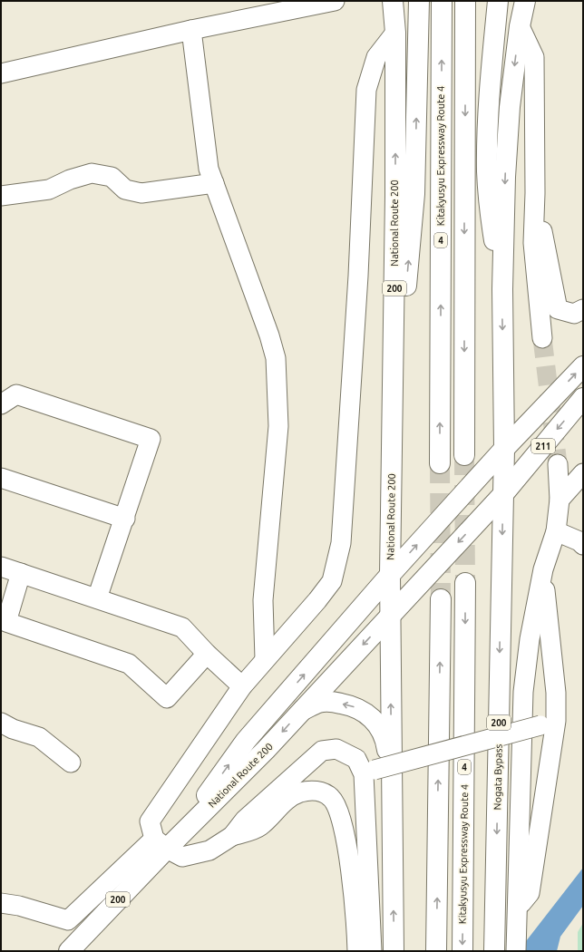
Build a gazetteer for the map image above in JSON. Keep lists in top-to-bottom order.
{
  "streets": {
    "highway": [
      "Kitakyusyu Expressway Route 4",
      "National Route 200",
      "4",
      "200",
      "211",
      "Nogata Bypass"
    ]
  },
  "crossings": [
    ["National Route 200", "200"],
    ["National Route 200", "211"],
    ["National Route 200", "Nogata Bypass"],
    ["200", "211"],
    ["200", "Nogata Bypass"],
    ["211", "Nogata Bypass"]
  ]
}
